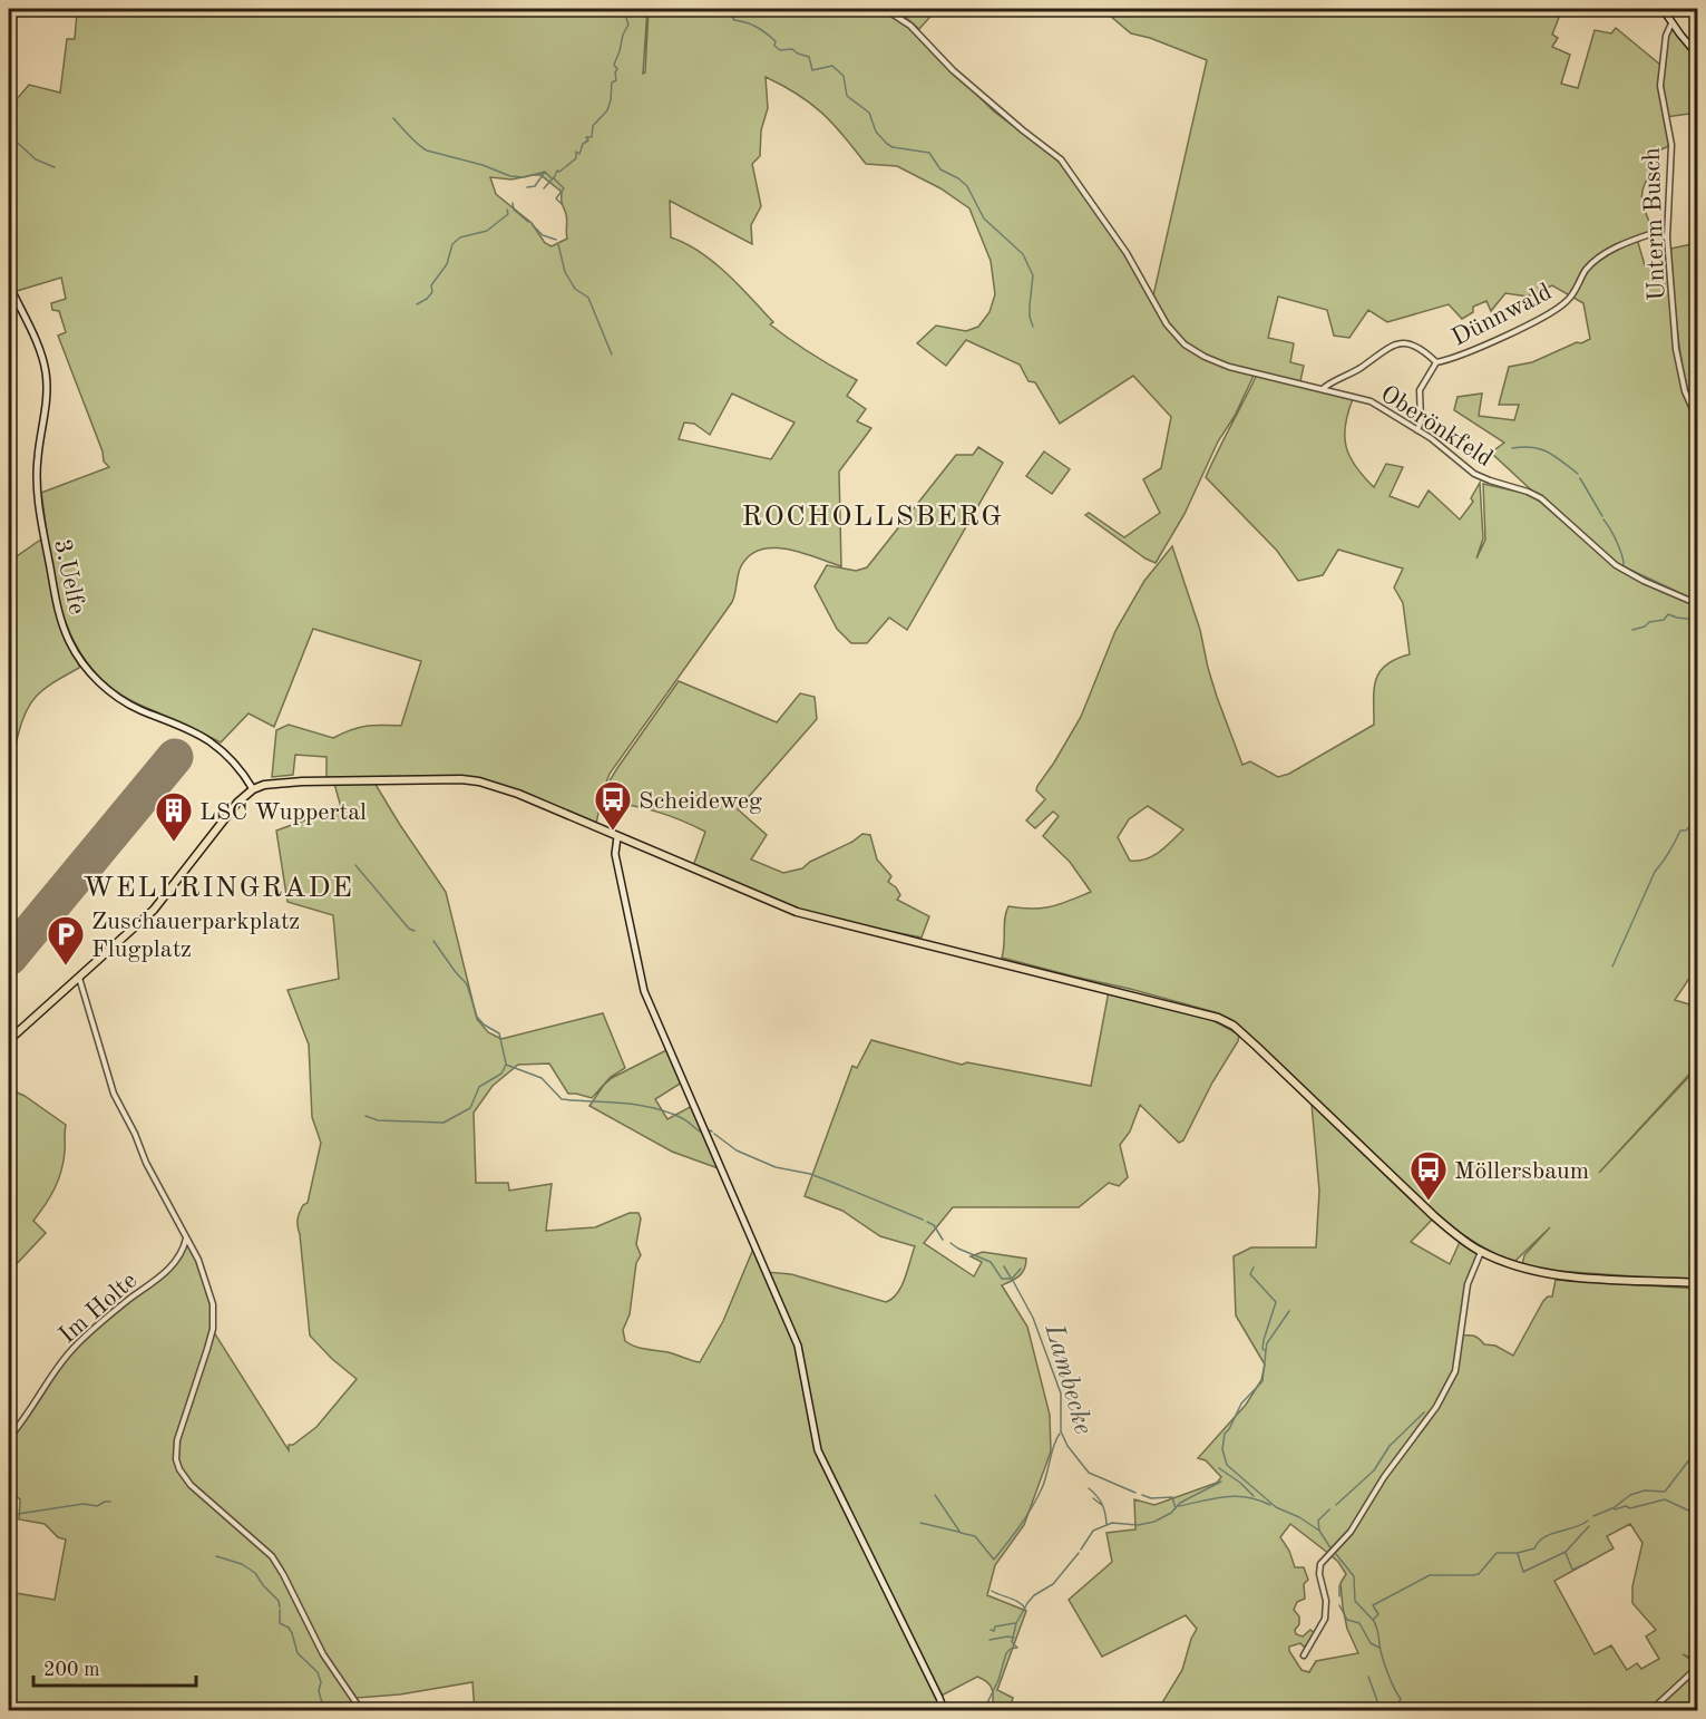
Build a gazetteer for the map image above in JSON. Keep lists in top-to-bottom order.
{
  "streets": {
    "street": [
      "Unterm Busch",
      "Dünnwald",
      "Oberönkfeld",
      "3.Uelfe",
      "Im Holte"
    ]
  },
  "crossings": [
    ["Unterm Busch", "Dünnwald"],
    ["Dünnwald", "Oberönkfeld"]
  ],
  "districts": ["ROCHOLLSBERG", "WELLRINGRADE"],
  "water": ["Lambecke"],
  "places": {
    "bus stop": ["Scheideweg", "Möllersbaum"],
    "building": ["LSC Wuppertal"],
    "parking": ["Zuschauerparkplatz Flugplatz"]
  },
  "scale_bar": "200 m"
}
